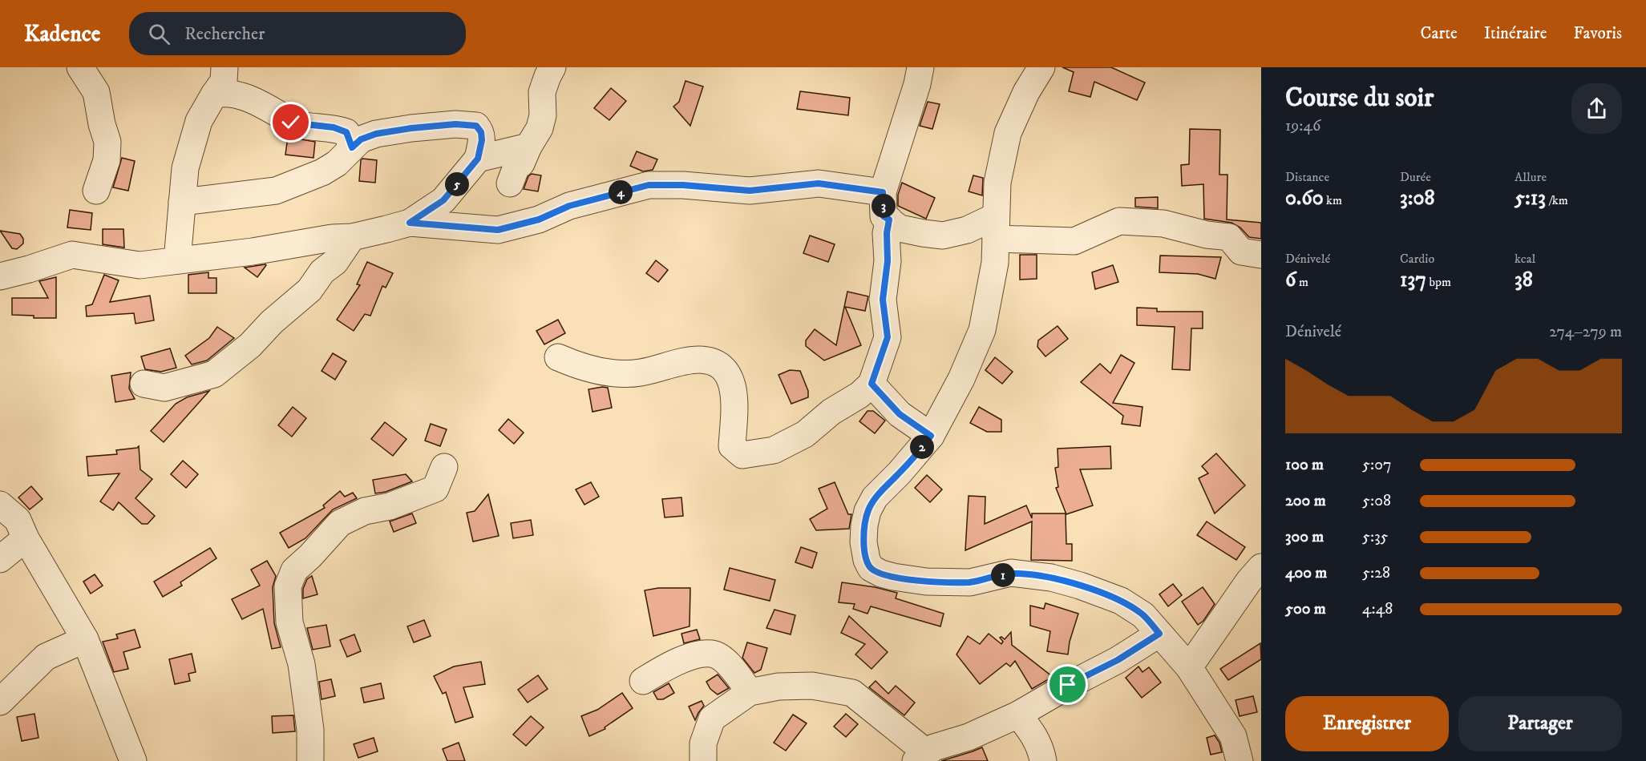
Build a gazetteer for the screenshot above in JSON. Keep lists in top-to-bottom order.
{
  "page": {
    "header": "Kadence",
    "search": "Rechercher",
    "nav": ["Carte", "Itinéraire", "Favoris"],
    "heading": ["Course du soir", "19:46"],
    "stats": [
      ["Distance", "0.60 km"],
      ["Durée", "3:08"],
      ["Allure", "5:13 /km"],
      ["Dénivelé", "6 m"],
      ["Cardio", "137 bpm"],
      ["kcal", "38"]
    ],
    "pins": [
      "5",
      "4",
      "3",
      "2",
      "1"
    ],
    "chart": ["Dénivelé", "274–279 m"],
    "list": [
      {
        "name": "100 m",
        "note": "5:07"
      },
      {
        "name": "200 m",
        "note": "5:08"
      },
      {
        "name": "300 m",
        "note": "5:35"
      },
      {
        "name": "400 m",
        "note": "5:28"
      },
      {
        "name": "500 m",
        "note": "4:48"
      }
    ],
    "buttons": ["Enregistrer", "Partager"]
  }
}
